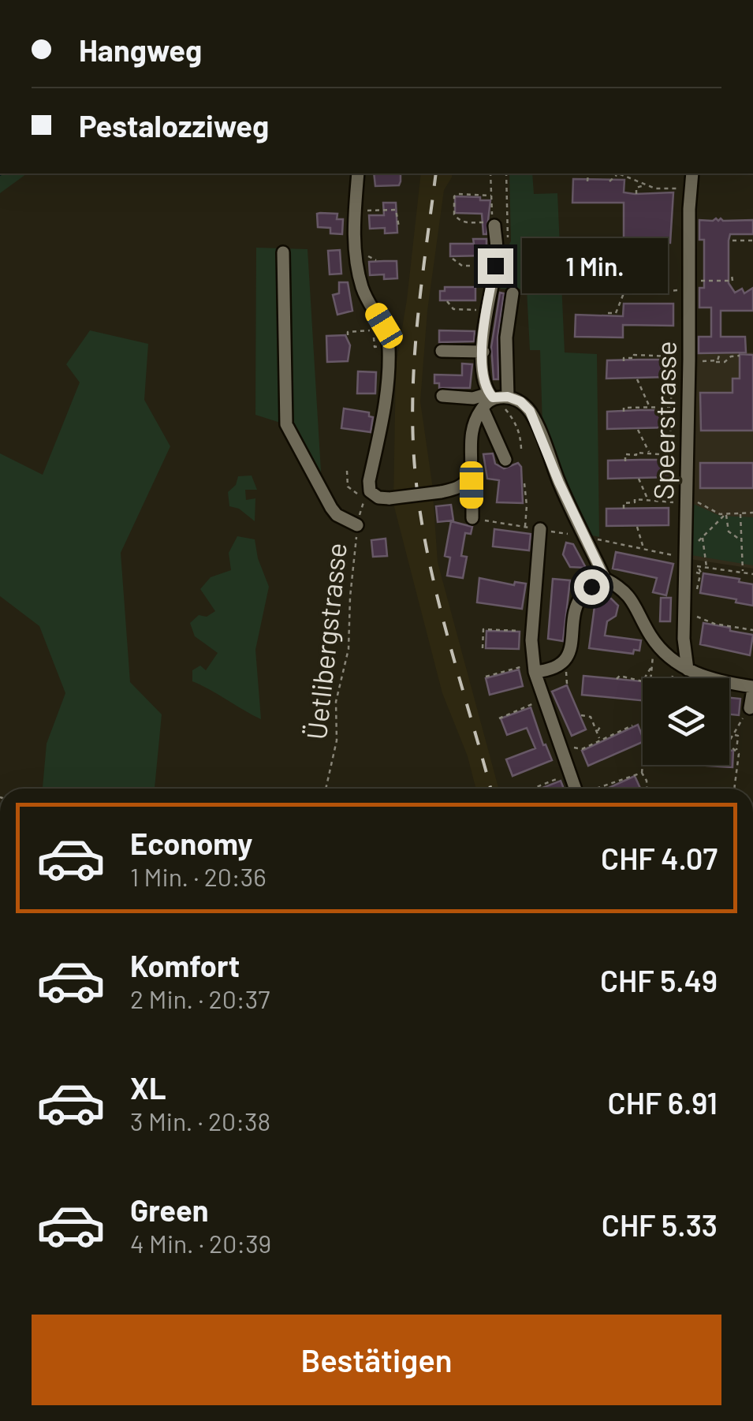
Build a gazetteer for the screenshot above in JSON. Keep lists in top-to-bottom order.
{
  "streets": {
    "street": ["Speerstrasse"],
    "path": ["Üetlibergstrasse"]
  },
  "page": {
    "banner": ["Hangweg", "Pestalozziweg"],
    "bubble": "1 Min.",
    "list": [
      {
        "name": "Economy",
        "note": "1 Min. · 20:36",
        "value": "CHF 4.07"
      },
      {
        "name": "Komfort",
        "note": "2 Min. · 20:37",
        "value": "CHF 5.49"
      },
      {
        "name": "XL",
        "note": "3 Min. · 20:38",
        "value": "CHF 6.91"
      },
      {
        "name": "Green",
        "note": "4 Min. · 20:39",
        "value": "CHF 5.33"
      }
    ],
    "buttons": "Bestätigen"
  }
}
